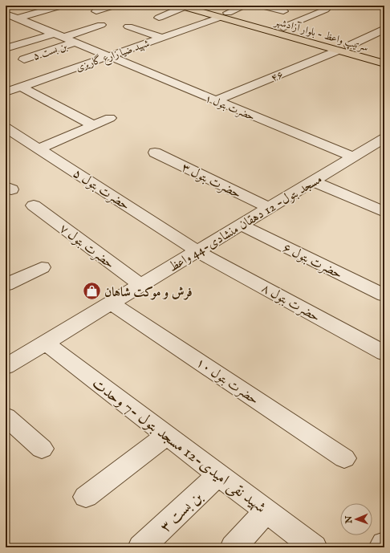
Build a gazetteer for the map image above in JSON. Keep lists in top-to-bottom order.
{
  "streets": {
    "main road": ["سرتیپ واعظ - بلوار آزادشهر"],
    "street": [
      "بن بست ۵",
      "شهید ضیا زارع گاریزی",
      "۴۶",
      "حضرت بتول ۱",
      "حضرت بتول ۳",
      "حضرت بتول ۵",
      "مسجد بتول- 12 دهقان منشادی-44 واعظ",
      "حضرت بتول ۷",
      "حضرت بتول ۶",
      "حضرت بتول ۸",
      "حضرت بتول ۱۰",
      "شهید نقی امیدی-12 مسجد بتول -7 وحدت",
      "بن بست ۳"
    ]
  },
  "crossings": [
    ["سرتیپ واعظ - بلوار آزادشهر", "شهید ضیا زارع گاریزی"],
    ["سرتیپ واعظ - بلوار آزادشهر", "۴۶"],
    ["بن بست ۵", "حضرت بتول ۱"],
    ["شهید ضیا زارع گاریزی", "حضرت بتول ۱"],
    ["۴۶", "حضرت بتول ۱"],
    ["حضرت بتول ۱", "مسجد بتول- 12 دهقان منشادی-44 واعظ"],
    ["حضرت بتول ۳", "مسجد بتول- 12 دهقان منشادی-44 واعظ"],
    ["حضرت بتول ۵", "مسجد بتول- 12 دهقان منشادی-44 واعظ"],
    ["حضرت بتول ۵", "حضرت بتول ۸"],
    ["مسجد بتول- 12 دهقان منشادی-44 واعظ", "حضرت بتول ۷"],
    ["مسجد بتول- 12 دهقان منشادی-44 واعظ", "حضرت بتول ۶"],
    ["مسجد بتول- 12 دهقان منشادی-44 واعظ", "حضرت بتول ۸"],
    ["مسجد بتول- 12 دهقان منشادی-44 واعظ", "حضرت بتول ۱۰"],
    ["مسجد بتول- 12 دهقان منشادی-44 واعظ", "شهید نقی امیدی-12 مسجد بتول -7 وحدت"],
    ["شهید نقی امیدی-12 مسجد بتول -7 وحدت", "بن بست ۳"]
  ],
  "places": {
    "shop": ["فرش و موکت شاهان"]
  },
  "north": "left"
}
